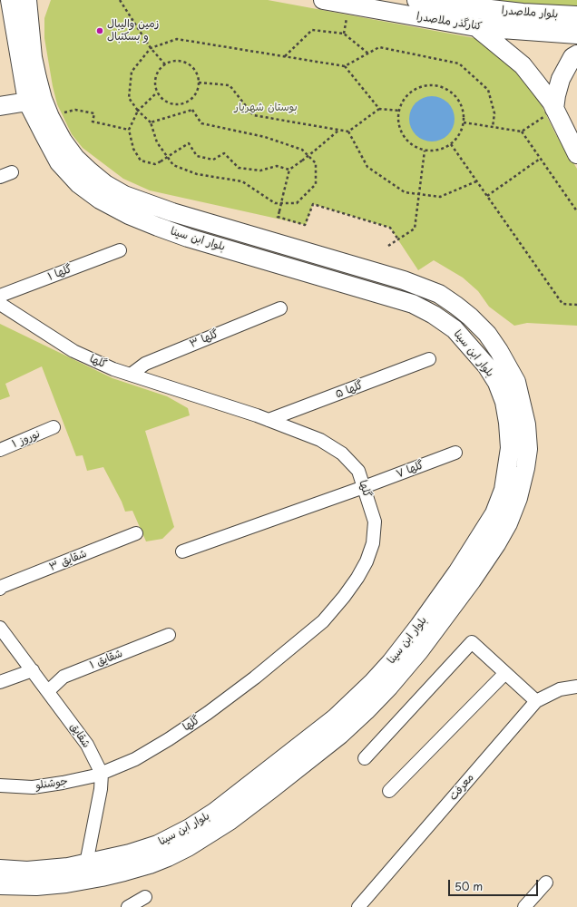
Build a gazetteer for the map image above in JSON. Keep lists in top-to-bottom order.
{
  "streets": {
    "main road": ["بلوار ملاصدرا", "کنارگذر ملاصدرا", "بلوار ابن سینا"],
    "street": [
      "گلها ۱",
      "گلها ۳",
      "گلها",
      "گلها ۵",
      "نوروز ۱",
      "گلها ۷",
      "شقایق ۳",
      "شقایق ۱",
      "شقایق",
      "جوشنلو",
      "معرفت"
    ]
  },
  "crossings": [
    ["بلوار ابن سینا", "شقایق"],
    ["گلها ۳", "گلها"],
    ["گلها", "گلها ۵"],
    ["گلها", "گلها ۷"],
    ["گلها", "شقایق"],
    ["گلها", "جوشنلو"],
    ["شقایق ۱", "شقایق"],
    ["شقایق", "جوشنلو"]
  ],
  "parks": ["بوستان شهریار"],
  "places": ["زمین والیبال و بسکتبال"],
  "scale_bar": "50 m"
}
